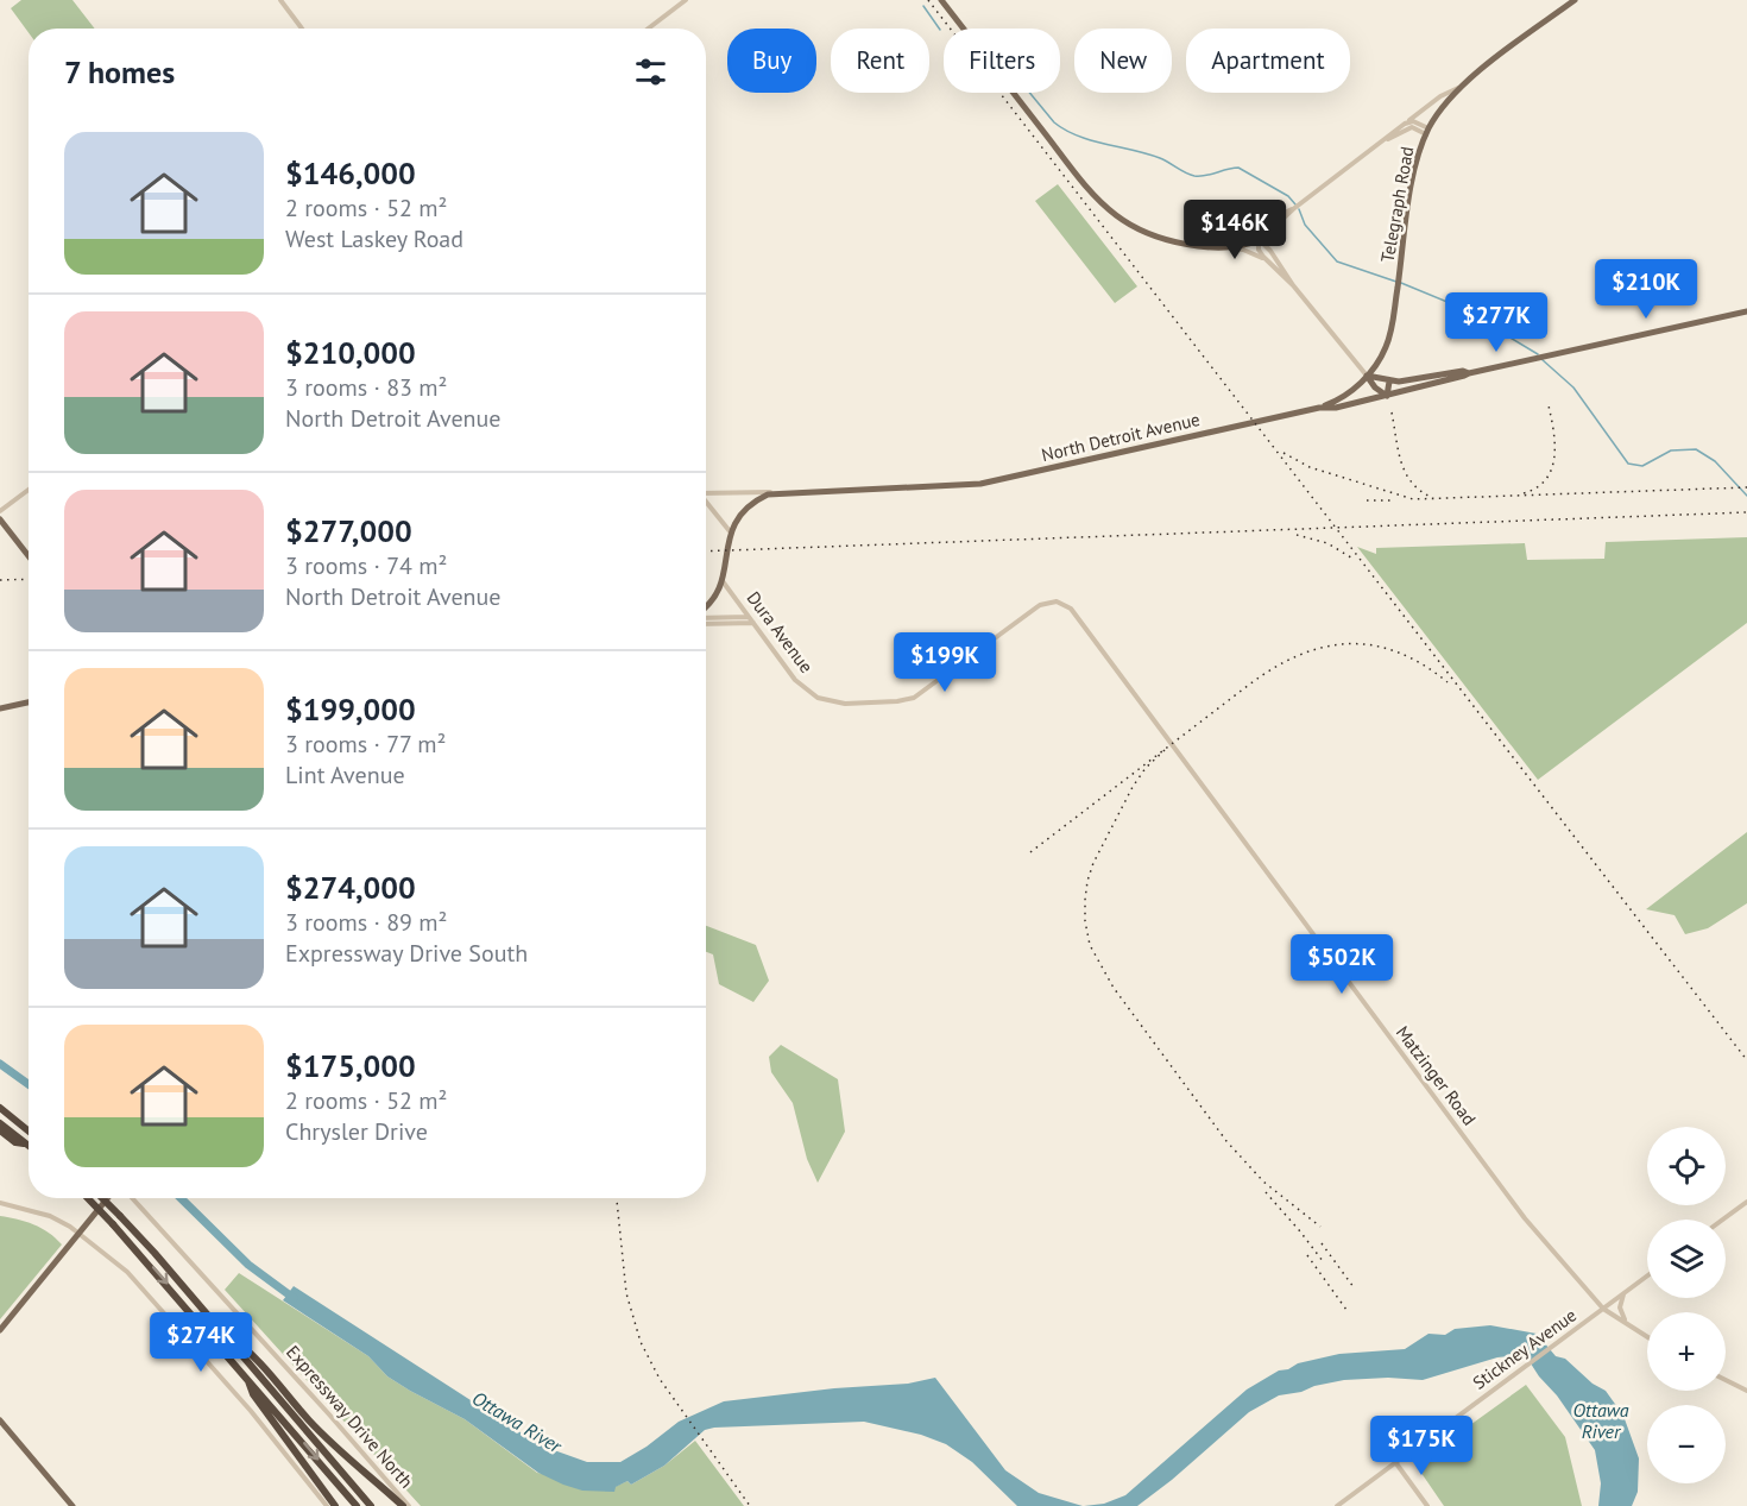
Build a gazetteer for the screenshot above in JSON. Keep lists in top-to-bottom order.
{
  "streets": {
    "main road": ["Telegraph Road", "North Detroit Avenue"],
    "street": [
      "Dura Avenue",
      "Matzinger Road",
      "Stickney Avenue",
      "Expressway Drive North"
    ]
  },
  "crossings": [
    ["Telegraph Road", "North Detroit Avenue"],
    ["North Detroit Avenue", "Dura Avenue"],
    ["Dura Avenue", "Matzinger Road"],
    ["Matzinger Road", "Stickney Avenue"]
  ],
  "water": ["Ottawa River"],
  "page": {
    "chip": [
      "Buy",
      "Rent",
      "Filters",
      "New",
      "Apartment"
    ],
    "heading": "7 homes",
    "list": [
      {
        "name": "$146,000",
        "note": "2 rooms · 52 m² · West Laskey Road"
      },
      {
        "name": "$210,000",
        "note": "3 rooms · 83 m² · North Detroit Avenue"
      },
      {
        "name": "$277,000",
        "note": "3 rooms · 74 m² · North Detroit Avenue"
      },
      {
        "name": "$199,000",
        "note": "3 rooms · 77 m² · Lint Avenue"
      },
      {
        "name": "$274,000",
        "note": "3 rooms · 89 m² · Expressway Drive South"
      },
      {
        "name": "$175,000",
        "note": "2 rooms · 52 m² · Chrysler Drive"
      }
    ],
    "price": [
      "$146K",
      "$210K",
      "$277K",
      "$199K",
      "$502K",
      "$274K",
      "$175K"
    ],
    "map_buttons": ["+", "−"]
  }
}
